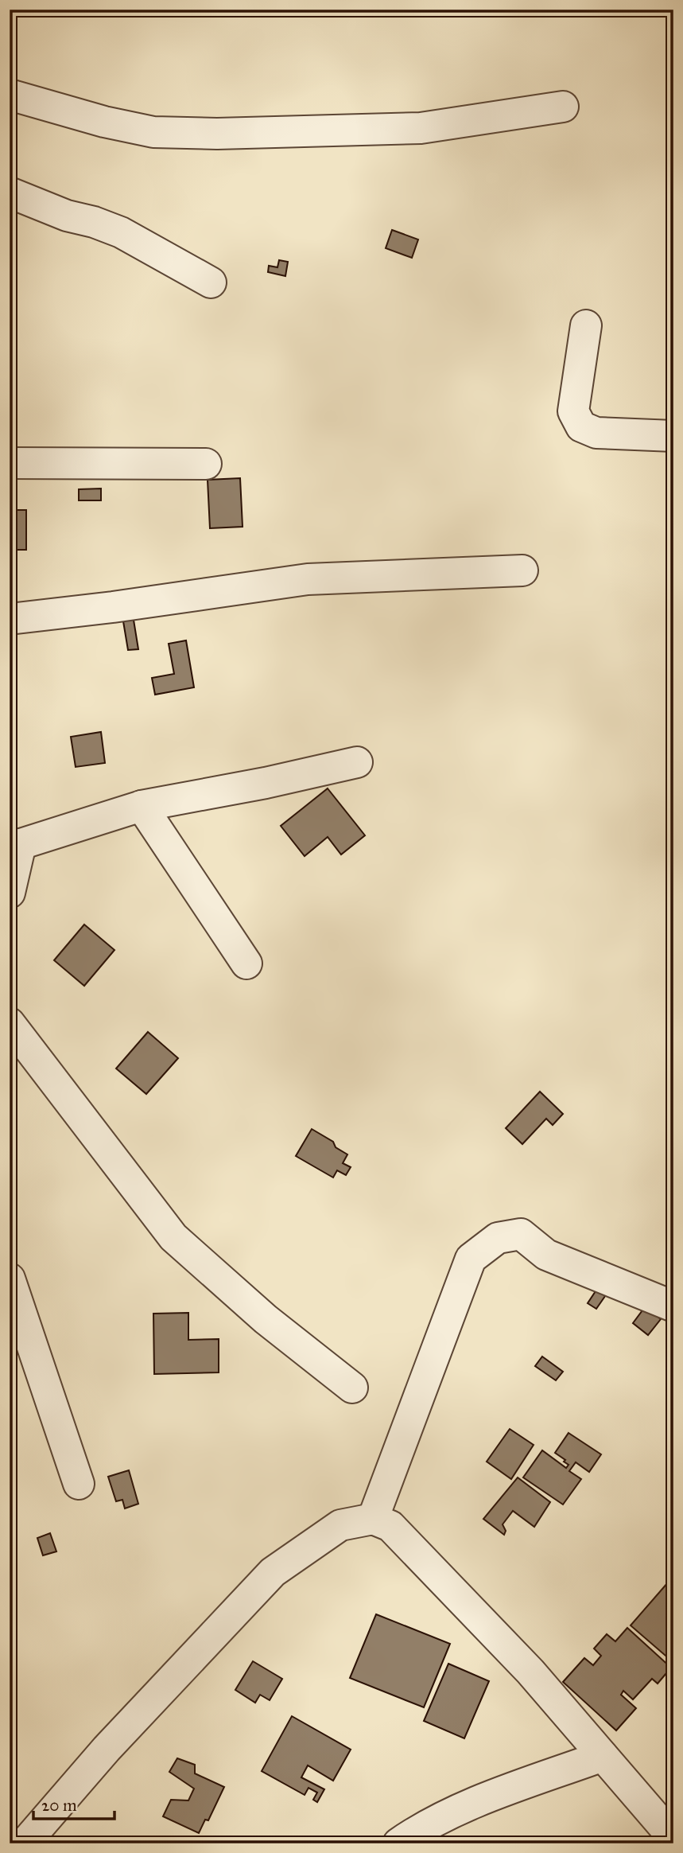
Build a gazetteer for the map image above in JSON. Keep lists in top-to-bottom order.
{
  "scale_bar": "20 m"
}
